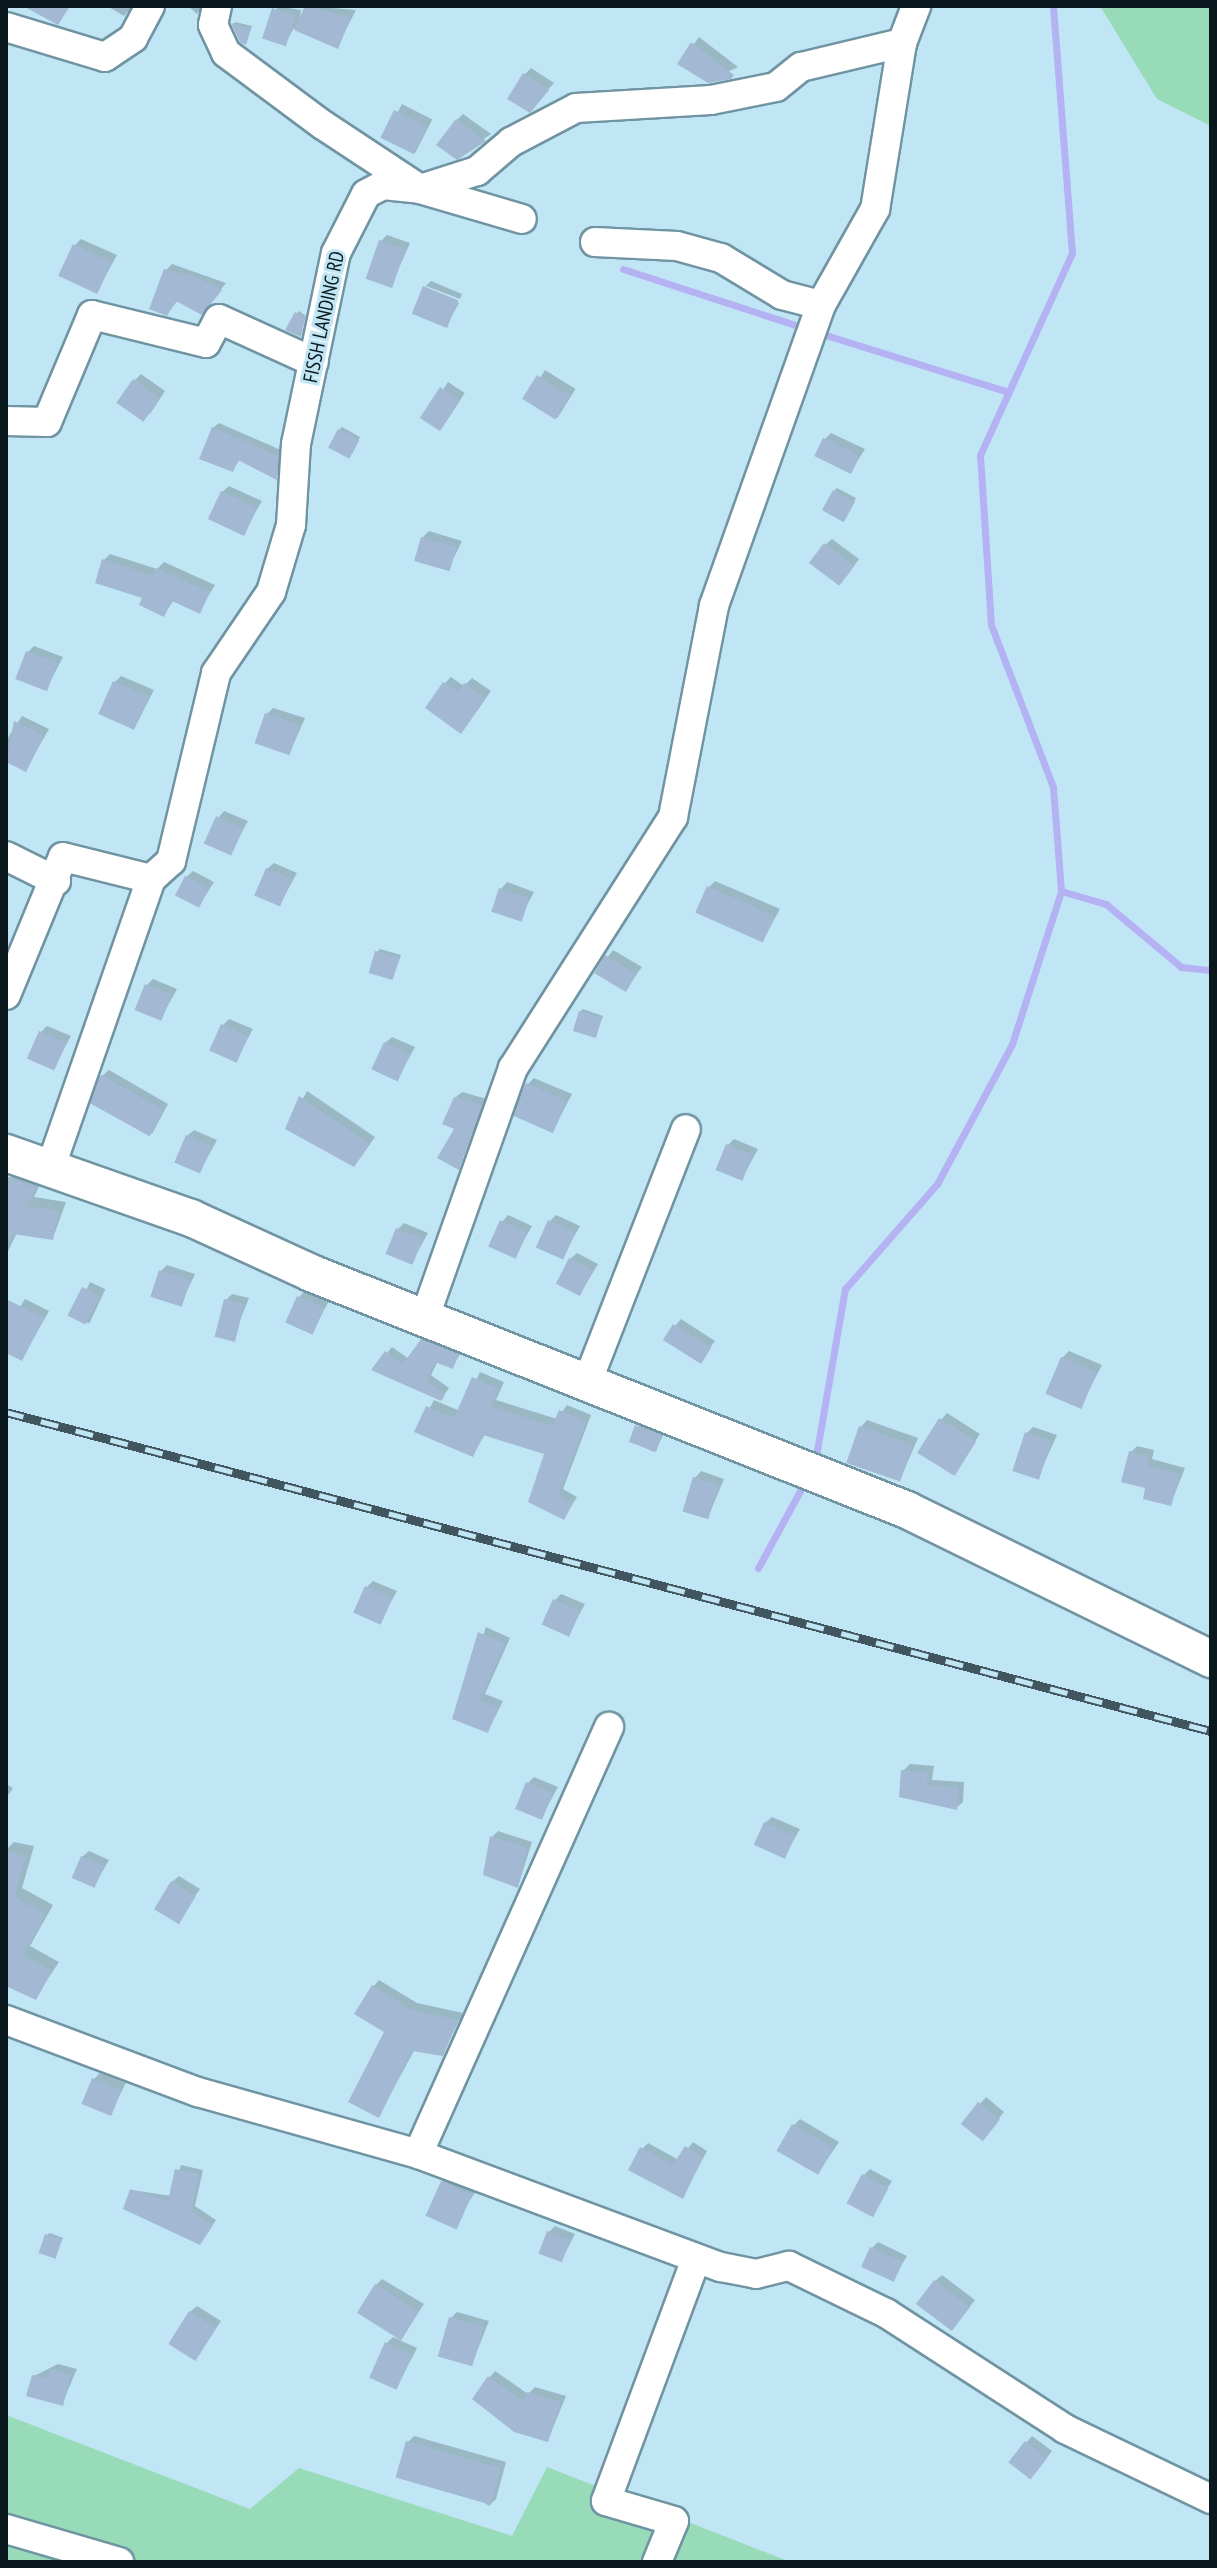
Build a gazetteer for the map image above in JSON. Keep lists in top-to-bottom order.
{
  "streets": {
    "street": ["FISSH LANDING RD"]
  }
}
